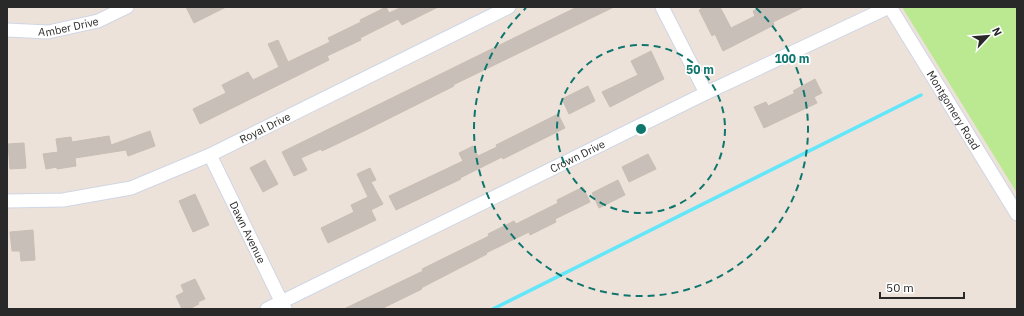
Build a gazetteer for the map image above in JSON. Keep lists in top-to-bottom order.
{
  "streets": {
    "street": [
      "Amber Drive",
      "Montgomery Road",
      "Royal Drive",
      "Crown Drive",
      "Dawn Avenue"
    ]
  },
  "crossings": [
    ["Montgomery Road", "Crown Drive"],
    ["Royal Drive", "Dawn Avenue"],
    ["Crown Drive", "Dawn Avenue"]
  ],
  "scale_bar": "50 m",
  "north": "top right",
  "rings": ["100 m", "50 m"]
}
